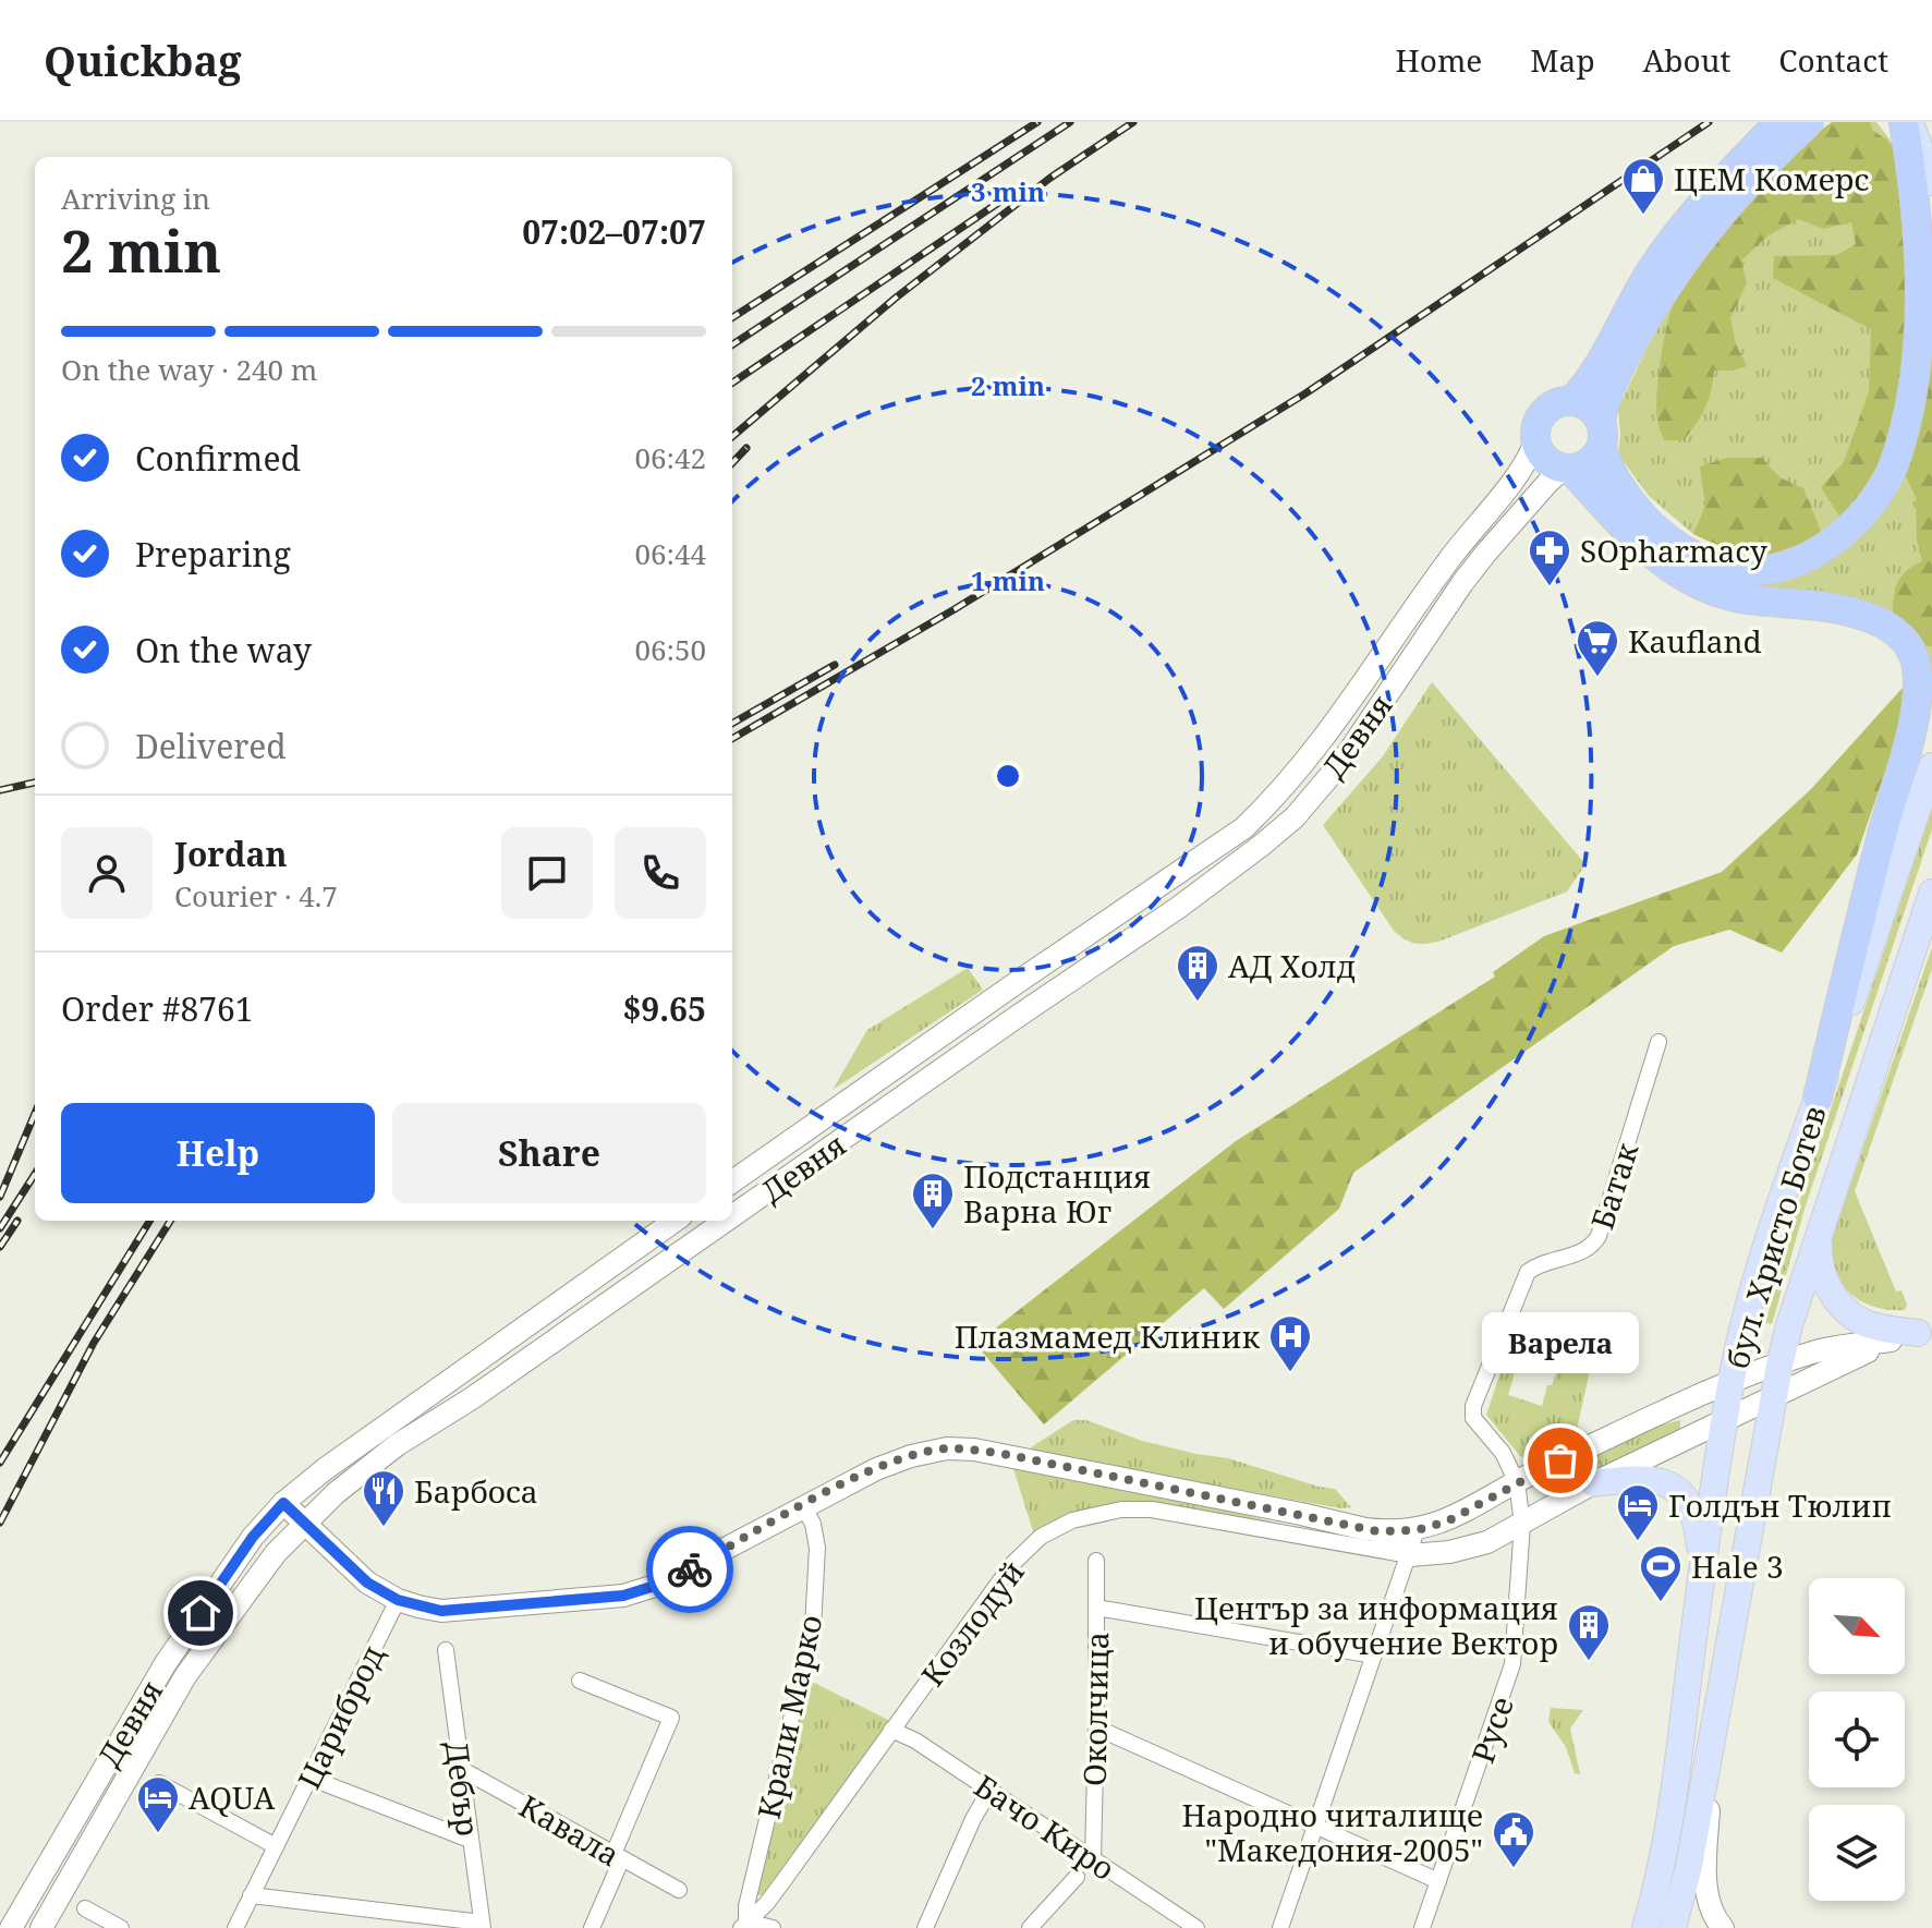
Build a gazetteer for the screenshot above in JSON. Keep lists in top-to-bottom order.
{
  "streets": {
    "main road": ["Девня", "бул. Христо Ботев"],
    "street": [
      "Батак",
      "Козлодуй",
      "Околчица",
      "Цариброд",
      "Крали Марко",
      "Русе",
      "Дебър",
      "Бачо Киро",
      "Кавала"
    ]
  },
  "crossings": [
    ["Батак", "Русе"],
    ["Козлодуй", "Крали Марко"],
    ["Козлодуй", "Бачо Киро"],
    ["Околчица", "Бачо Киро"],
    ["Дебър", "Кавала"]
  ],
  "places": {
    "shop": ["ЦЕМ Комерс"],
    "pharmacy": ["SOpharmacy"],
    "supermarket": ["Kaufland"],
    "building": ["АД Холд", "Подстанция Варна Юг", "Център за информация и обучение Вектор"],
    "hospital": ["Плазмамед Клиник"],
    "other": ["Варела"],
    "restaurant": ["Барбоса"],
    "hotel": ["Голдън Тюлип", "AQUA"],
    "sports": ["Hale 3"],
    "public building": ["Народно читалище \"Македония-2005\""]
  },
  "north": "bottom right",
  "page": {
    "header": "Quickbag",
    "nav": [
      "Home",
      "Map",
      "About",
      "Contact"
    ],
    "heading": ["2 min", "Arriving in", "07:02–07:07"],
    "panel": [
      "Jordan",
      "Courier · 4.7",
      "Order #8761",
      "$9.65"
    ],
    "bar": "On the way · 240 m",
    "list": [
      ["Confirmed", "06:42"],
      ["Preparing", "06:44"],
      ["On the way", "06:50"],
      "Delivered"
    ],
    "buttons": ["Help", "Share"],
    "bubble": "Варела"
  },
  "rings": ["3 min", "2 min", "1 min"]
}
